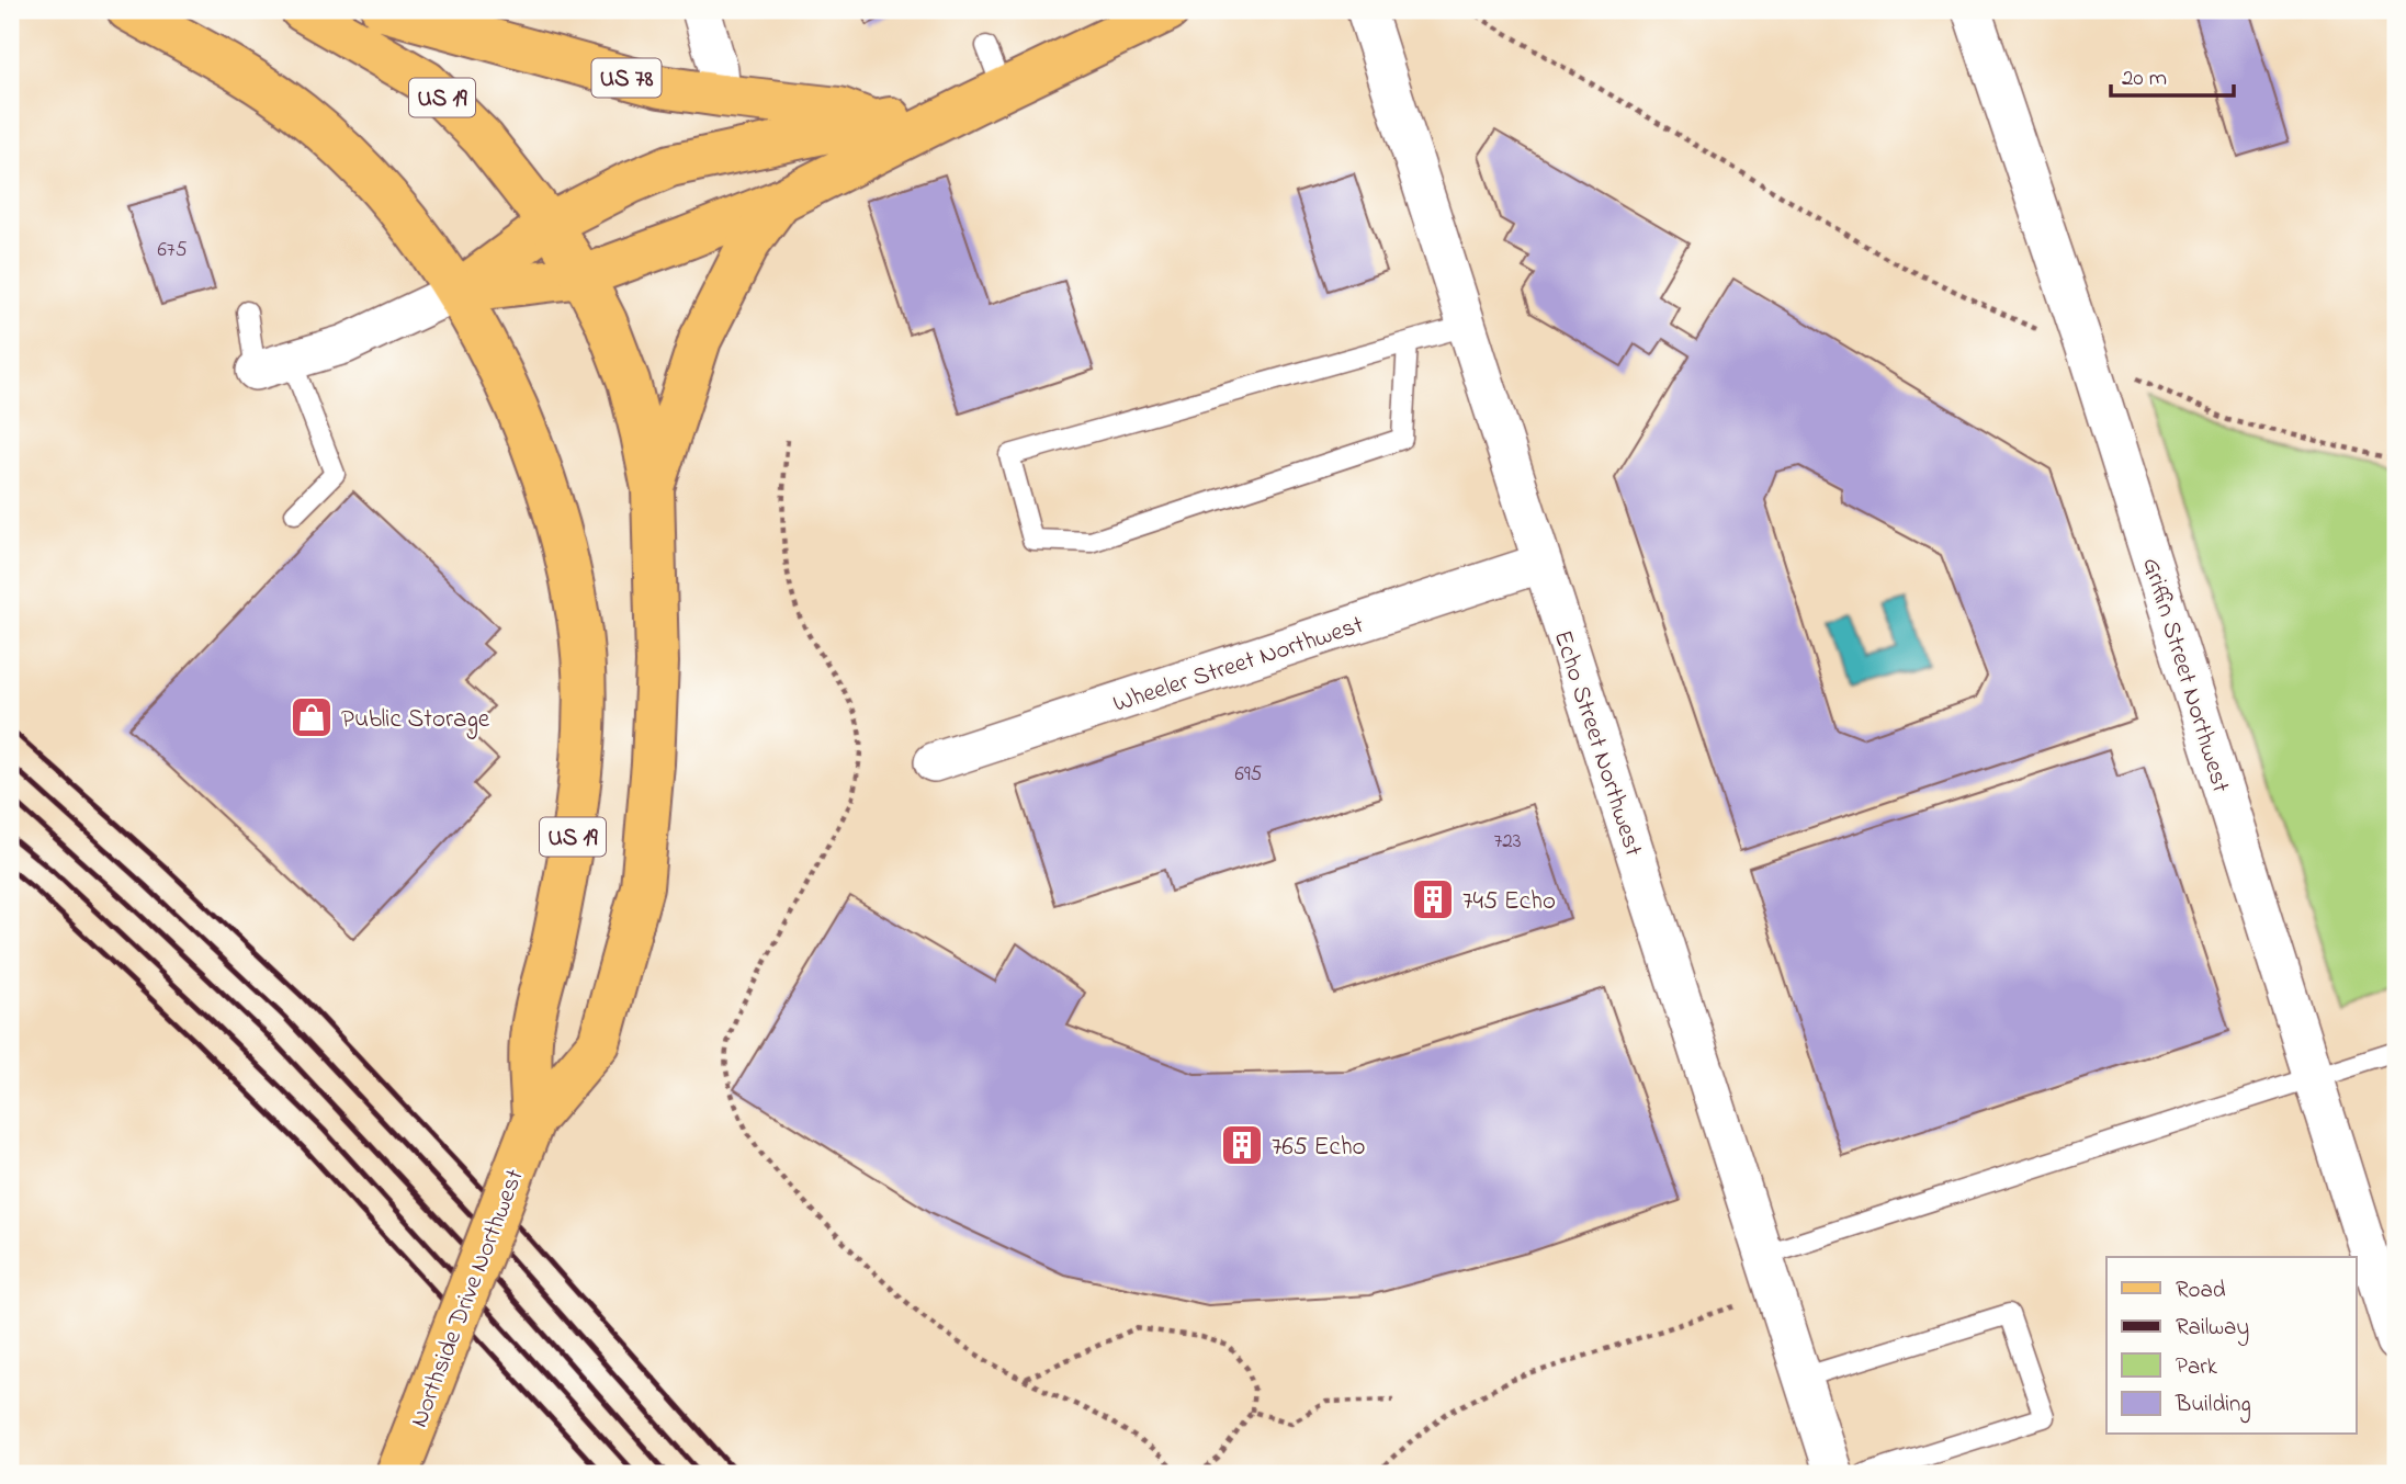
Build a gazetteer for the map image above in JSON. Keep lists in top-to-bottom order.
{
  "streets": {
    "main road": ["US 78", "US 19", "Northside Drive Northwest"],
    "street": ["Wheeler Street Northwest", "Griffin Street Northwest", "Echo Street Northwest"]
  },
  "crossings": [
    ["Wheeler Street Northwest", "Echo Street Northwest"]
  ],
  "places": {
    "shop": ["Public Storage"],
    "building": ["745 Echo", "765 Echo"]
  },
  "house_numbers": ["675", "695", "723"],
  "legend": [
    "Road",
    "Railway",
    "Park",
    "Building"
  ],
  "scale_bar": "20 m"
}
